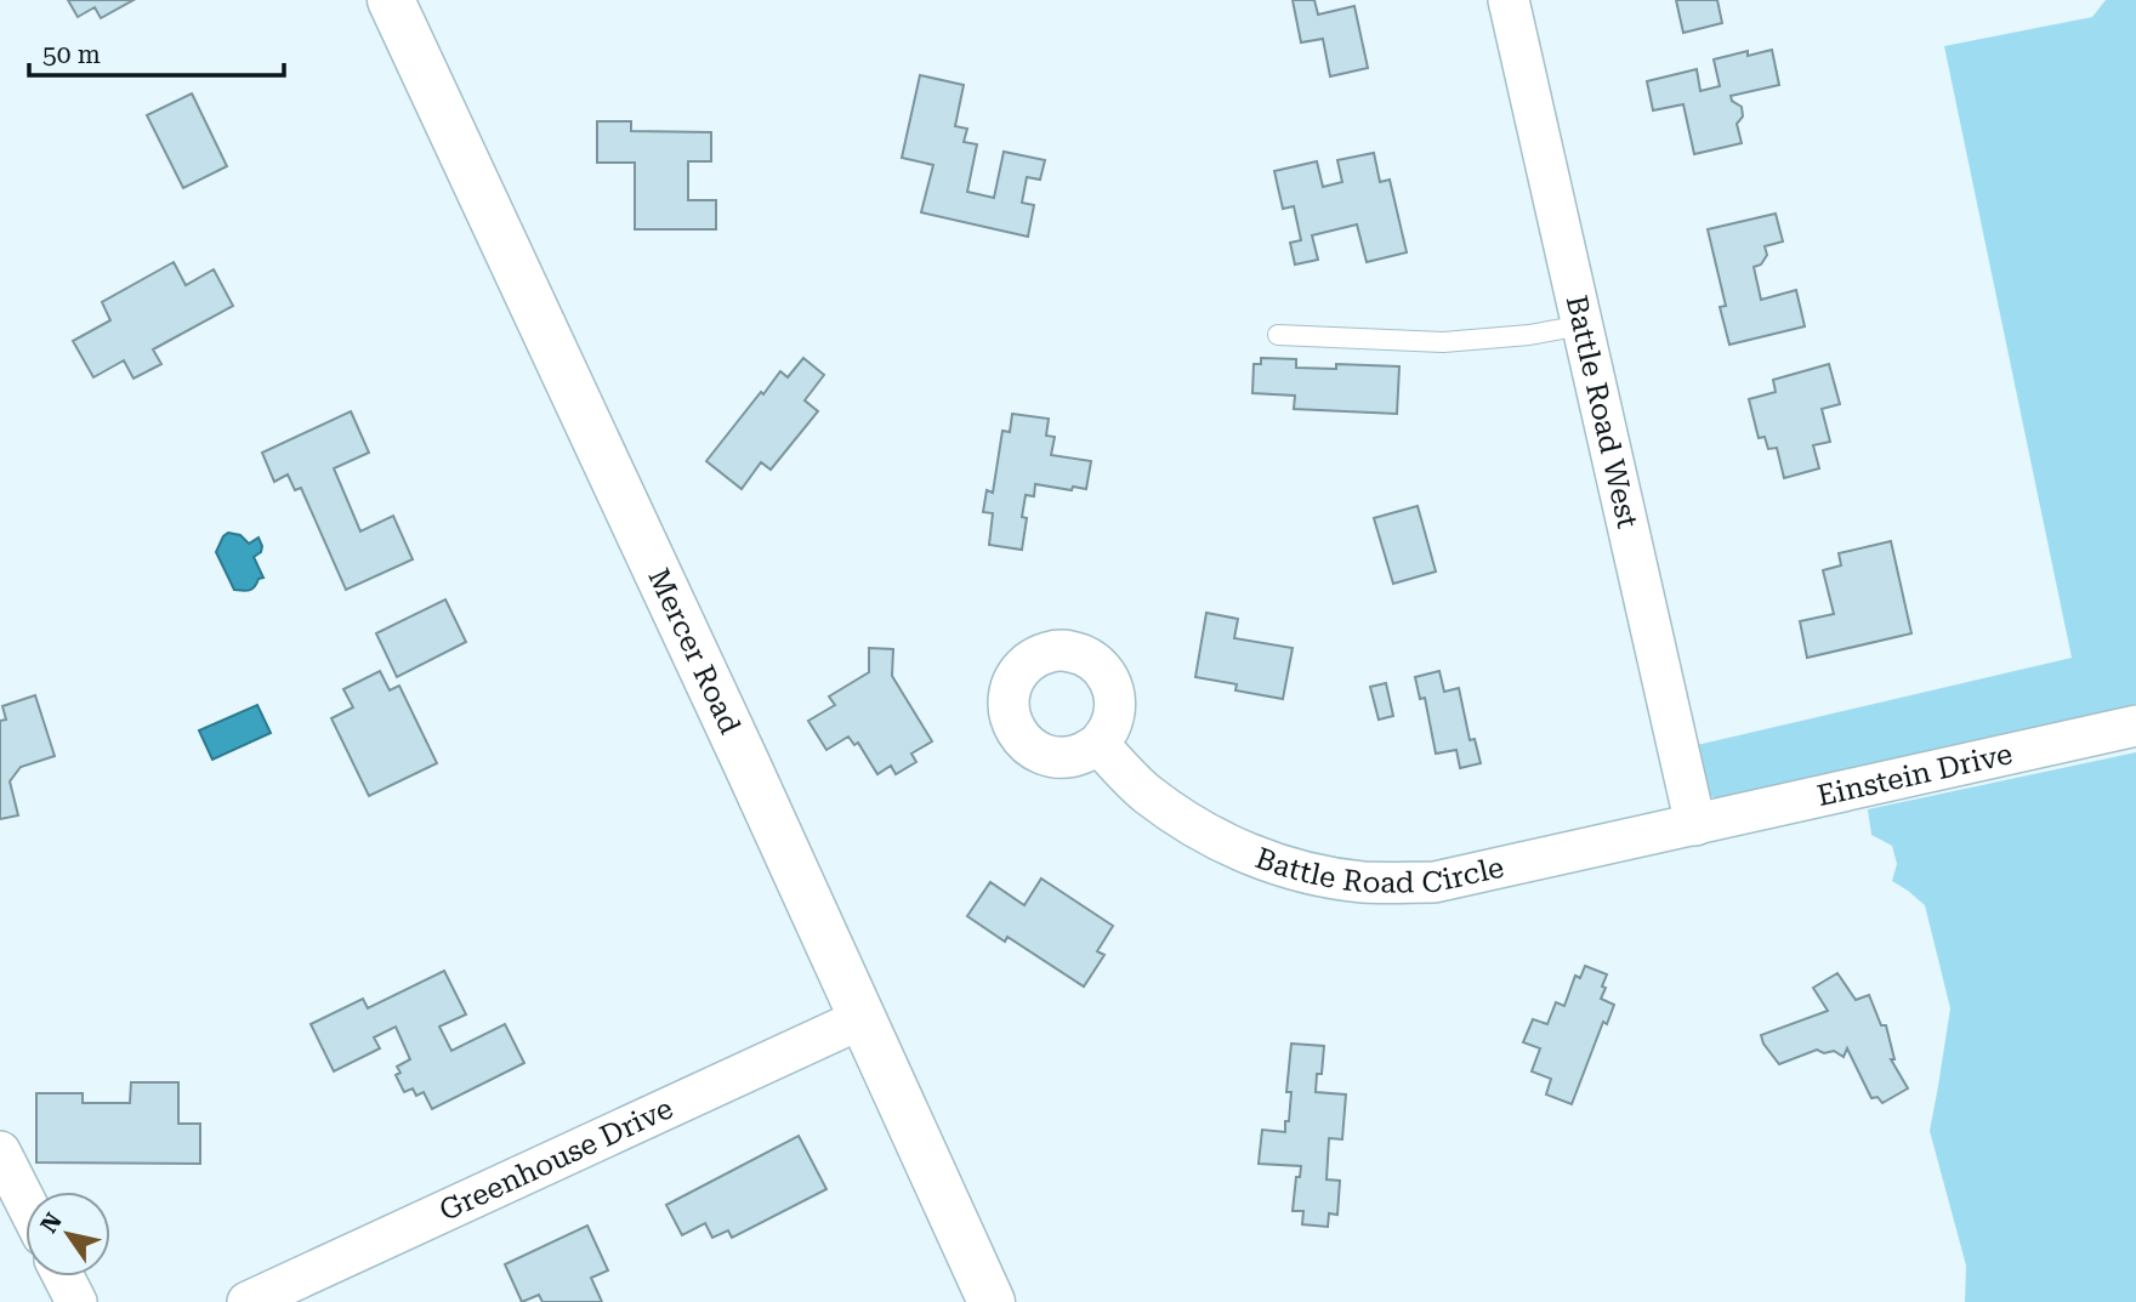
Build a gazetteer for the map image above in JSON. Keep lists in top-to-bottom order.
{
  "streets": {
    "main road": ["Mercer Road"],
    "street": [
      "Battle Road West",
      "Einstein Drive",
      "Battle Road Circle",
      "Greenhouse Drive"
    ]
  },
  "crossings": [
    ["Battle Road West", "Einstein Drive"],
    ["Battle Road West", "Battle Road Circle"],
    ["Mercer Road", "Greenhouse Drive"],
    ["Einstein Drive", "Battle Road Circle"]
  ],
  "scale_bar": "50 m",
  "north": "top left"
}
